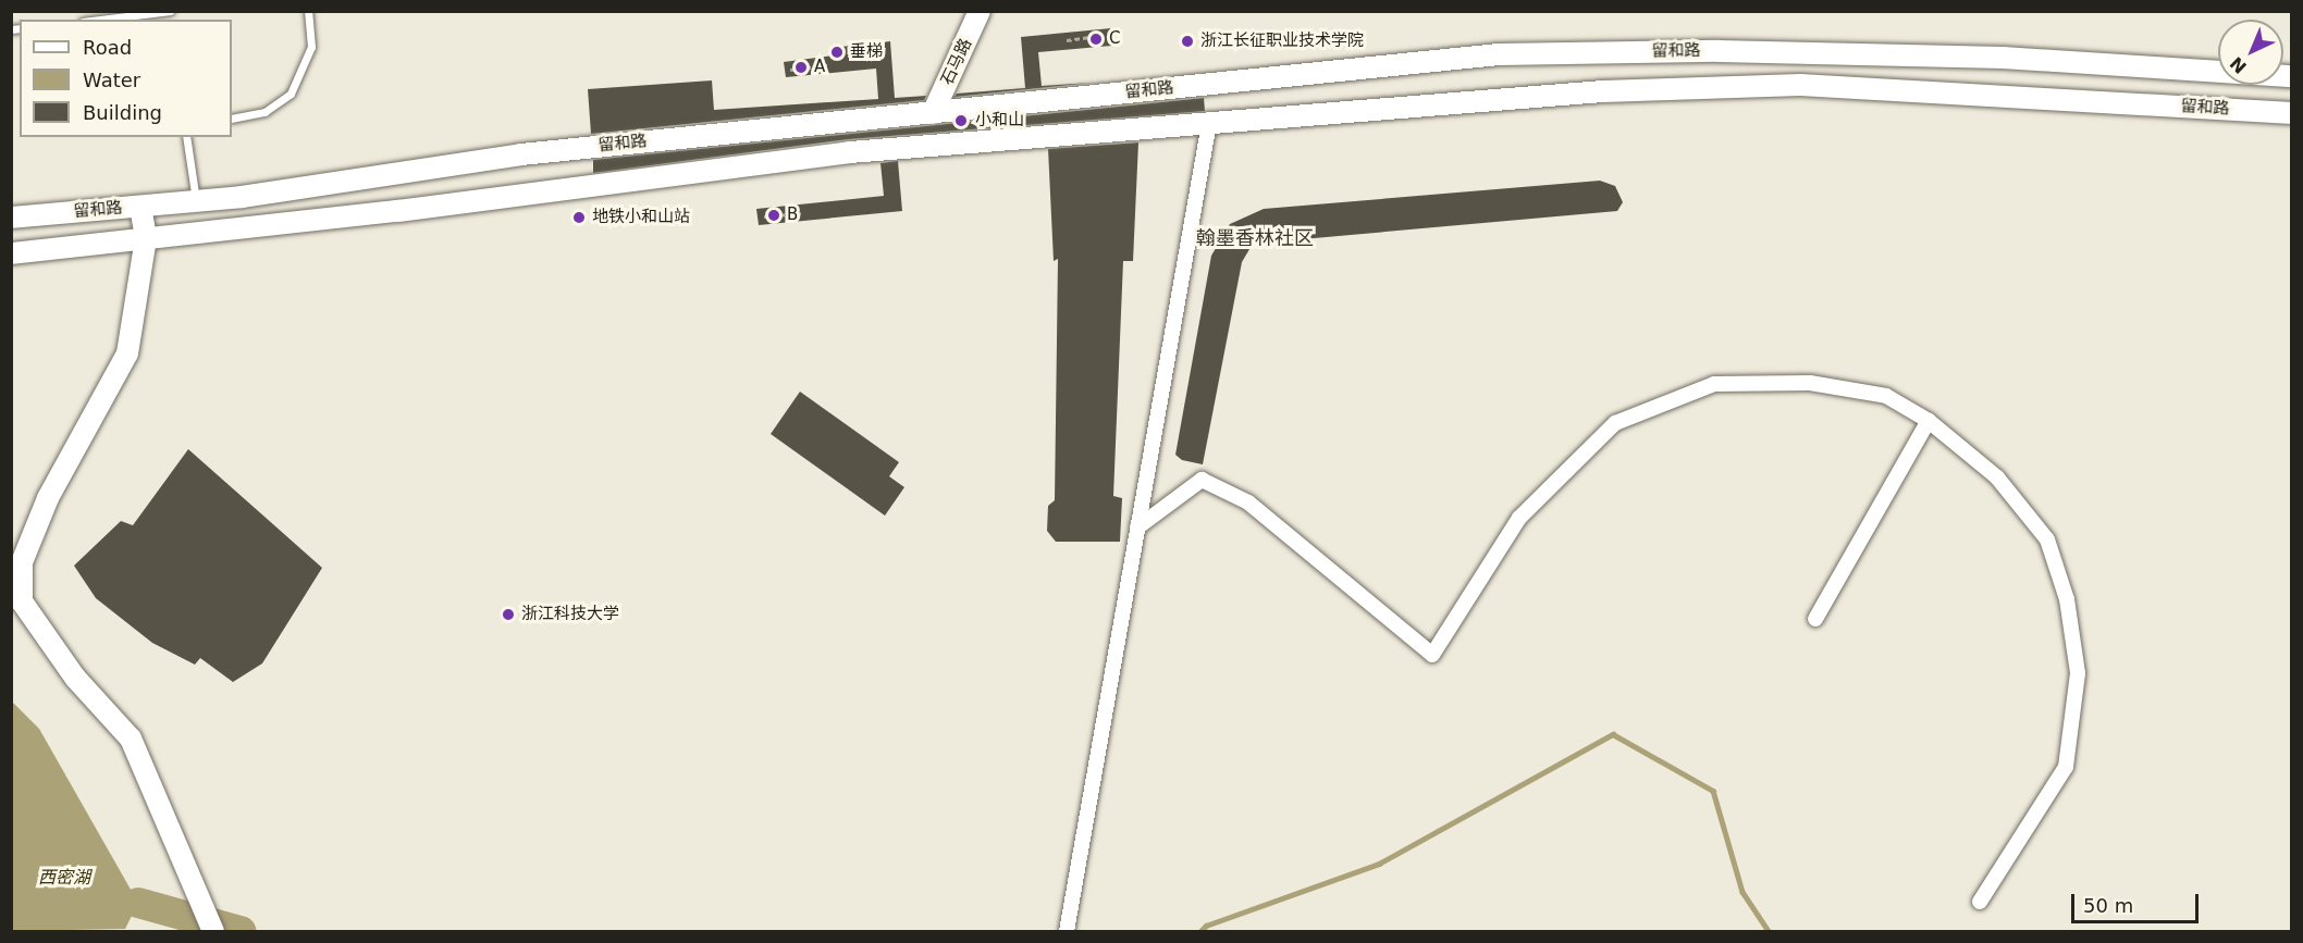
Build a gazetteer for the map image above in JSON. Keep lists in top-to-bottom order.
{
  "streets": {
    "main road": ["留和路", "石马路"]
  },
  "crossings": [
    ["留和路", "石马路"]
  ],
  "districts": ["翰墨香林社区"],
  "water": ["西密湖"],
  "places": [
    "C",
    "浙江长征职业技术学院",
    "垂梯",
    "A",
    "小和山",
    "B",
    "地铁小和山站",
    "浙江科技大学"
  ],
  "legend": ["Road", "Water", "Building"],
  "scale_bar": "50 m",
  "north": "bottom left"
}
